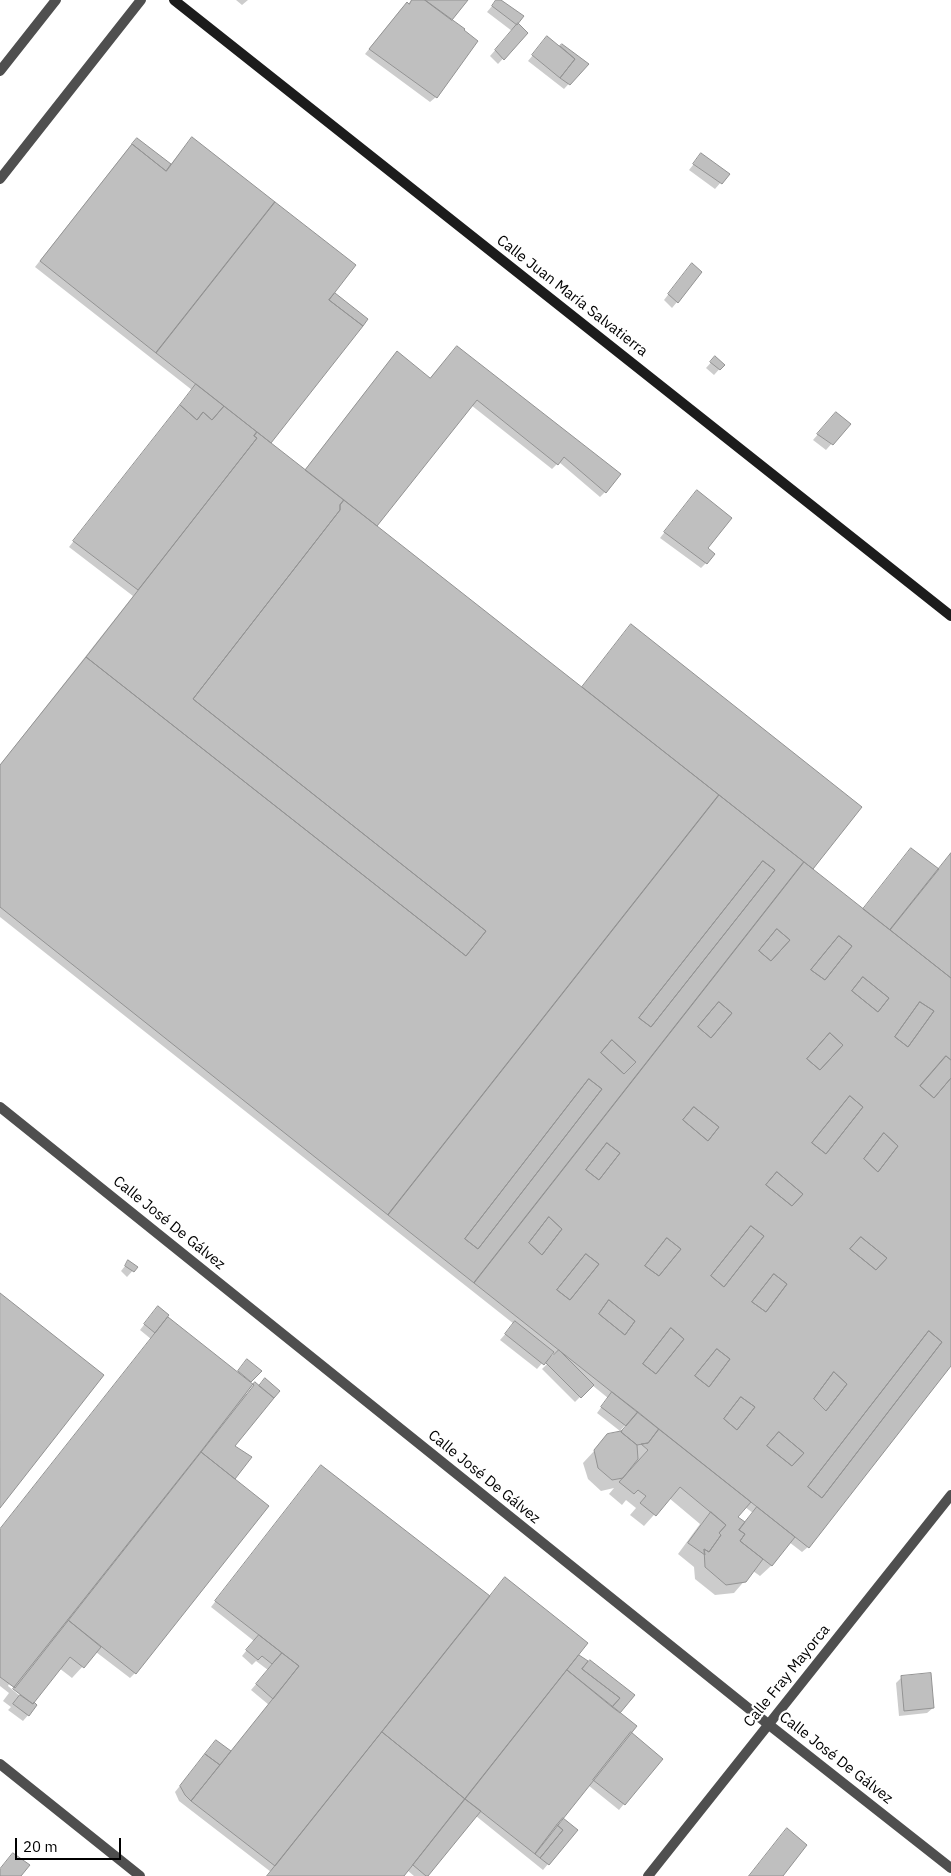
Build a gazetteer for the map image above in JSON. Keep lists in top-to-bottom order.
{
  "streets": {
    "street": ["Calle Juan María Salvatierra", "Calle José De Gálvez", "Calle Fray Mayorca"]
  },
  "crossings": [
    ["Calle José De Gálvez", "Calle Fray Mayorca"]
  ],
  "scale_bar": "20 m"
}
